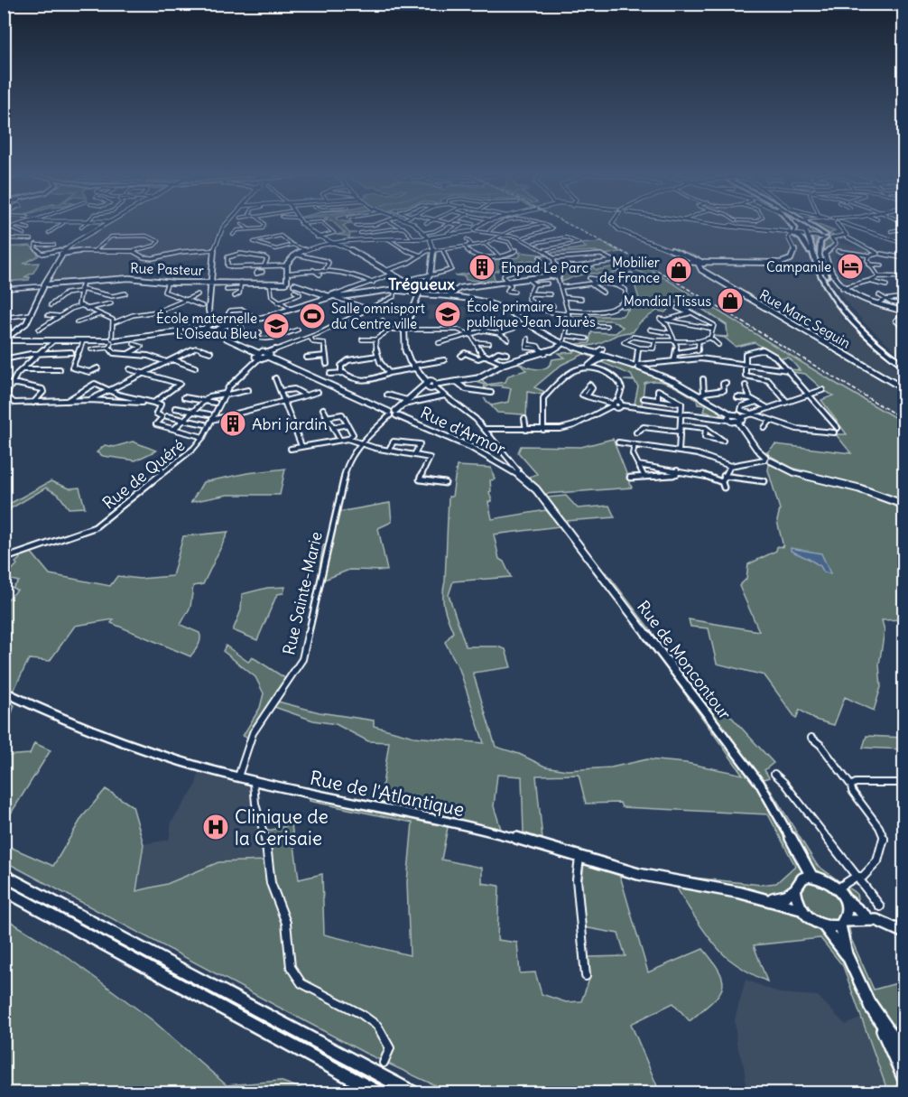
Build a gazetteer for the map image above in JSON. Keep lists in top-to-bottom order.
{
  "streets": {
    "street": [
      "Rue Pasteur",
      "Rue Marc Seguin",
      "Rue d'Armor",
      "Rue de Quéré",
      "Rue Sainte-Marie",
      "Rue de Moncontour",
      "Rue de l'Atlantique"
    ]
  },
  "crossings": [
    ["Rue d'Armor", "Rue Sainte-Marie"],
    ["Rue d'Armor", "Rue de Moncontour"],
    ["Rue Sainte-Marie", "Rue de l'Atlantique"],
    ["Rue de Moncontour", "Rue de l'Atlantique"]
  ],
  "districts": ["Trégueux"],
  "places": {
    "hotel": ["Campanile"],
    "building": ["Ehpad Le Parc", "Abri jardin"],
    "shop": ["Mobilier de France", "Mondial Tissus"],
    "school or university": ["École primaire publique Jean Jaurès", "École maternelle L'Oiseau Bleu"],
    "sports": ["Salle omnisport du Centre ville"],
    "hospital": ["Clinique de la Cerisaie"]
  }
}
